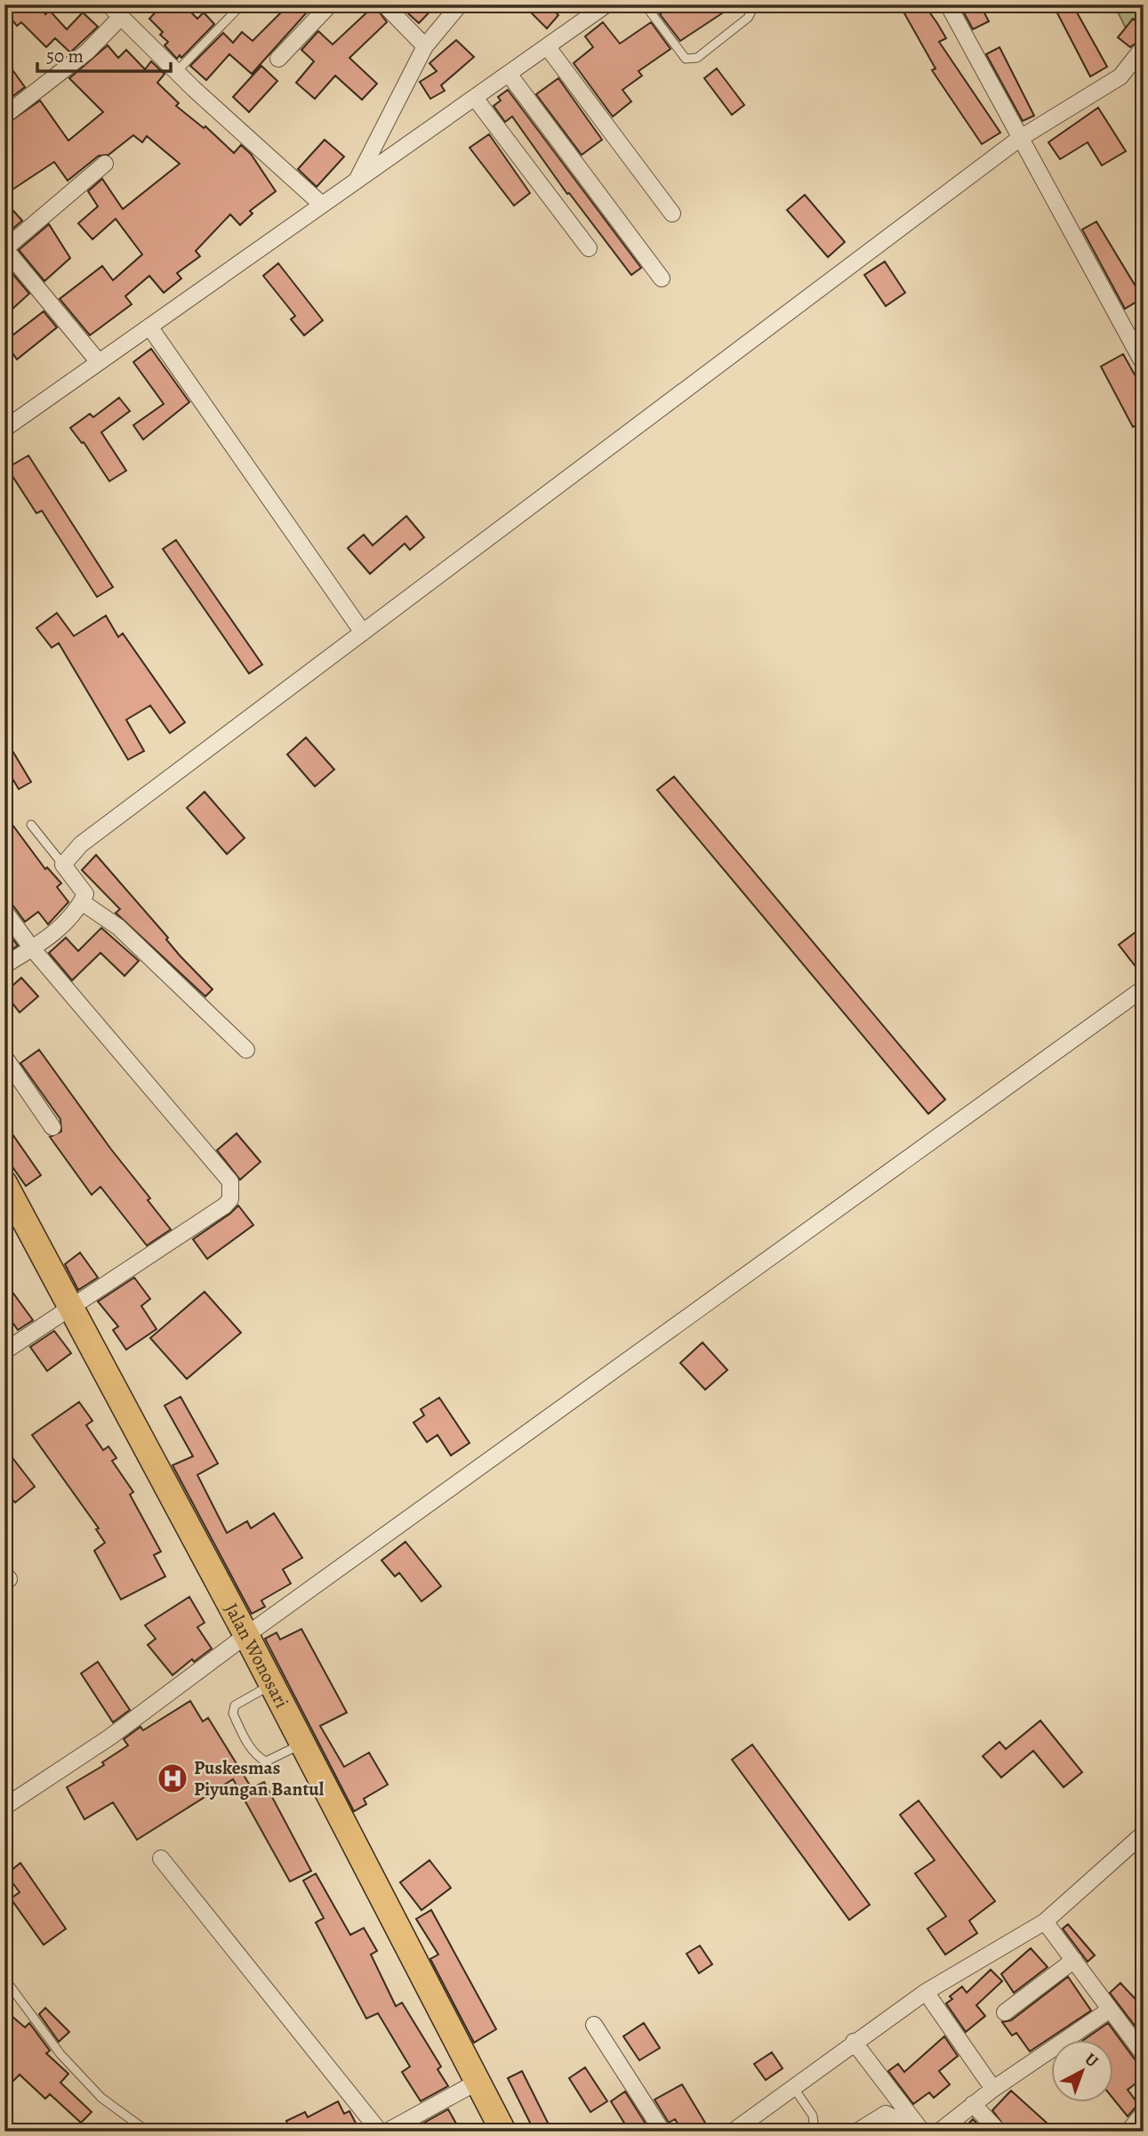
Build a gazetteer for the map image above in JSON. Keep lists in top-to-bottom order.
{
  "streets": {
    "highway": ["Jalan Wonosari"]
  },
  "places": {
    "hospital": ["Puskesmas Piyungan Bantul"]
  },
  "scale_bar": "50 m",
  "north": "top right"
}
